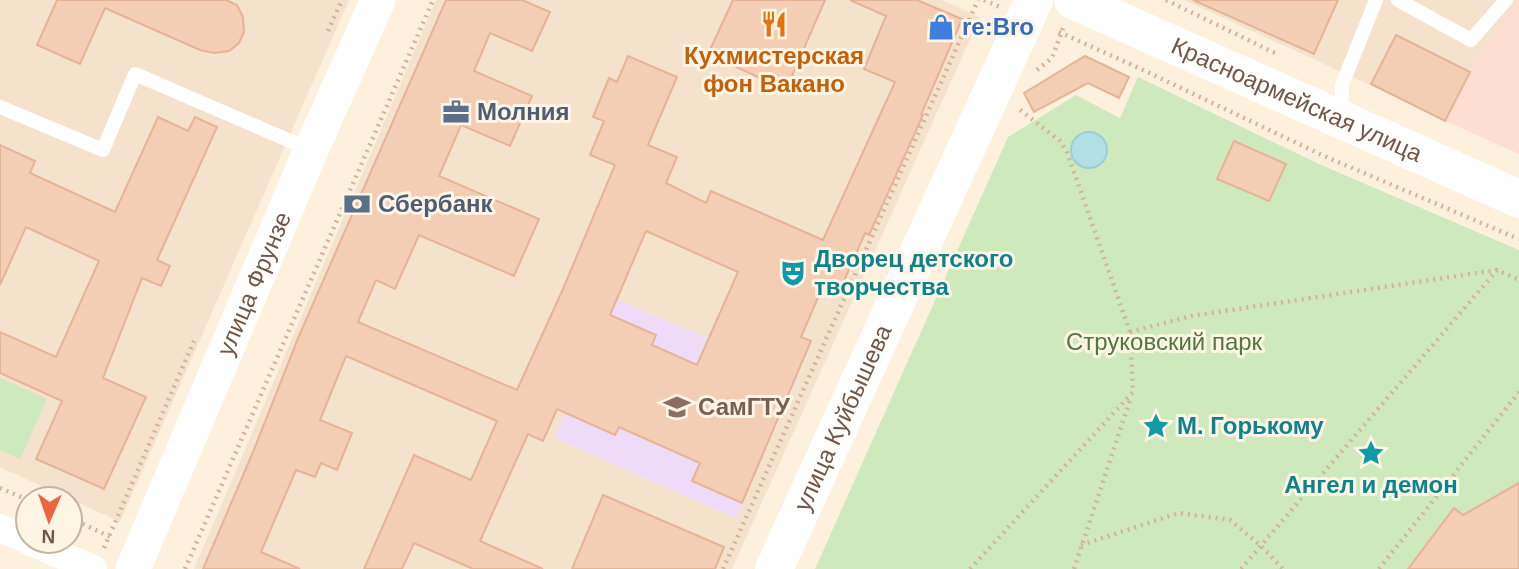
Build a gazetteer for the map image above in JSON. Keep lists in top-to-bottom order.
{
  "streets": {
    "main road": ["Красноармейская улица", "улица Куйбышева"],
    "street": ["улица Фрунзе"]
  },
  "parks": ["Струковский парк"],
  "places": {
    "restaurant": ["Кухмистерская фон Вакано"],
    "shop": ["re:Bro"],
    "office": ["Молния"],
    "bank": ["Сбербанк"],
    "theatre": ["Дворец детского творчества"],
    "school or university": ["СамГТУ"],
    "place": ["М. Горькому", "Ангел и демон"]
  },
  "north": "bottom"
}
